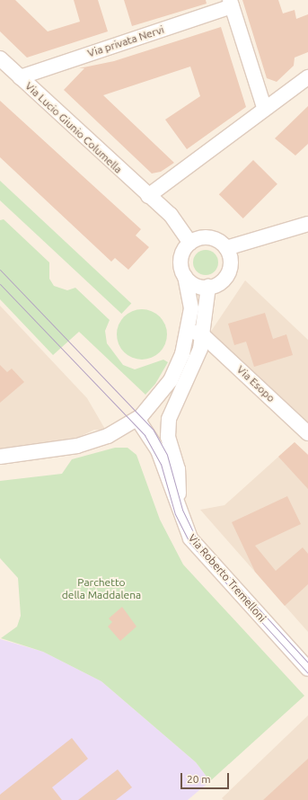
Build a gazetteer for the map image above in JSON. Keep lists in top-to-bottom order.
{
  "streets": {
    "street": [
      "Via privata Nervi",
      "Via Lucio Giunio Columella",
      "Via Esopo",
      "Via Roberto Tremelloni"
    ]
  },
  "crossings": [
    ["Via privata Nervi", "Via Lucio Giunio Columella"]
  ],
  "parks": ["Parchetto della Maddalena"],
  "scale_bar": "20 m"
}
